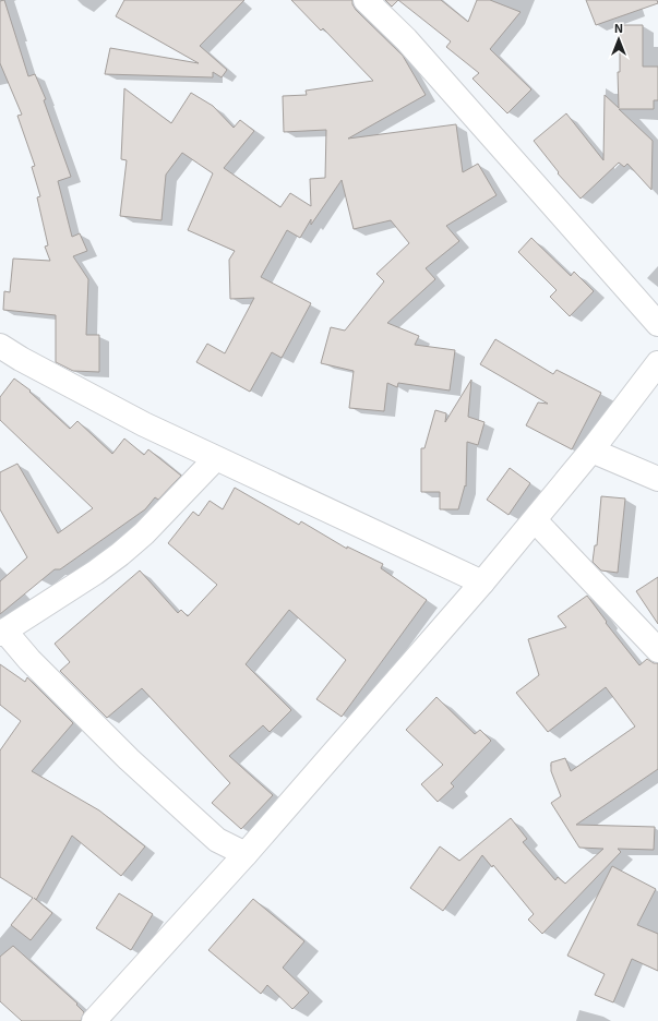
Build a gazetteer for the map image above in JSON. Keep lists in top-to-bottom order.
{
  "north": "top"
}
